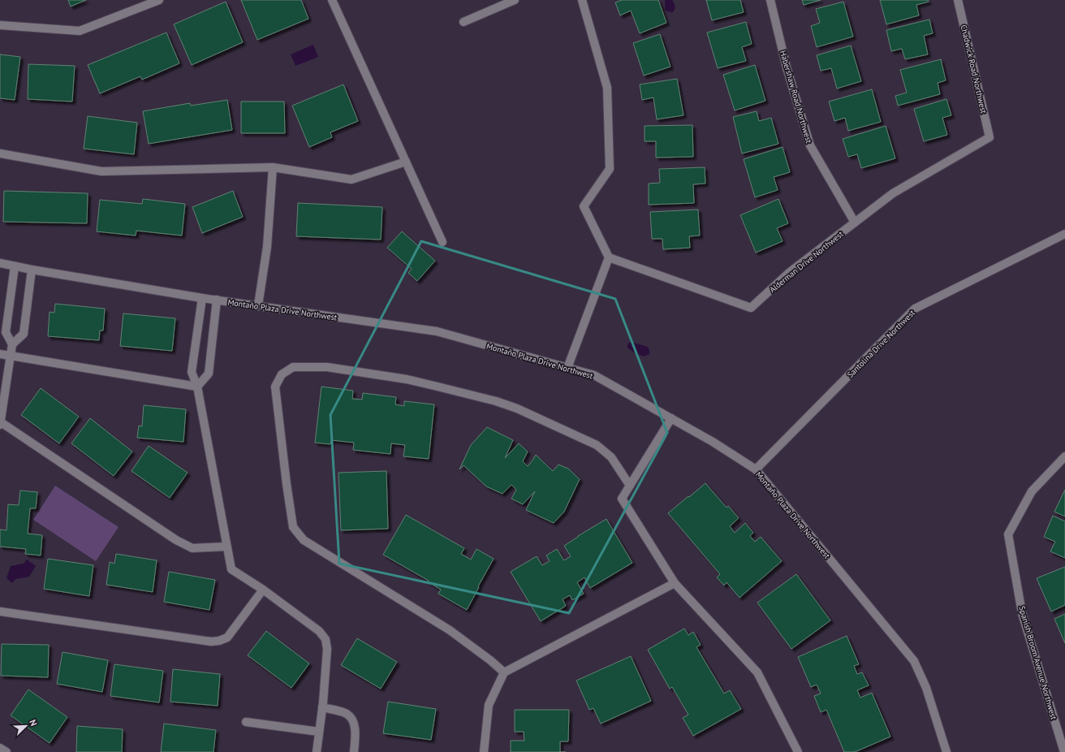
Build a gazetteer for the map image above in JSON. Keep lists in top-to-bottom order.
{
  "streets": {
    "street": [
      "Chadwick Road Northwest",
      "Habershaw Road Northwest",
      "Alderman Drive Northwest",
      "Montaño Plaza Drive Northwest",
      "Santolina Drive Northwest",
      "Spanish Broom Avenue Northwest"
    ]
  },
  "crossings": [
    ["Chadwick Road Northwest", "Alderman Drive Northwest"],
    ["Habershaw Road Northwest", "Alderman Drive Northwest"],
    ["Montaño Plaza Drive Northwest", "Santolina Drive Northwest"]
  ],
  "north": "top right"
}
